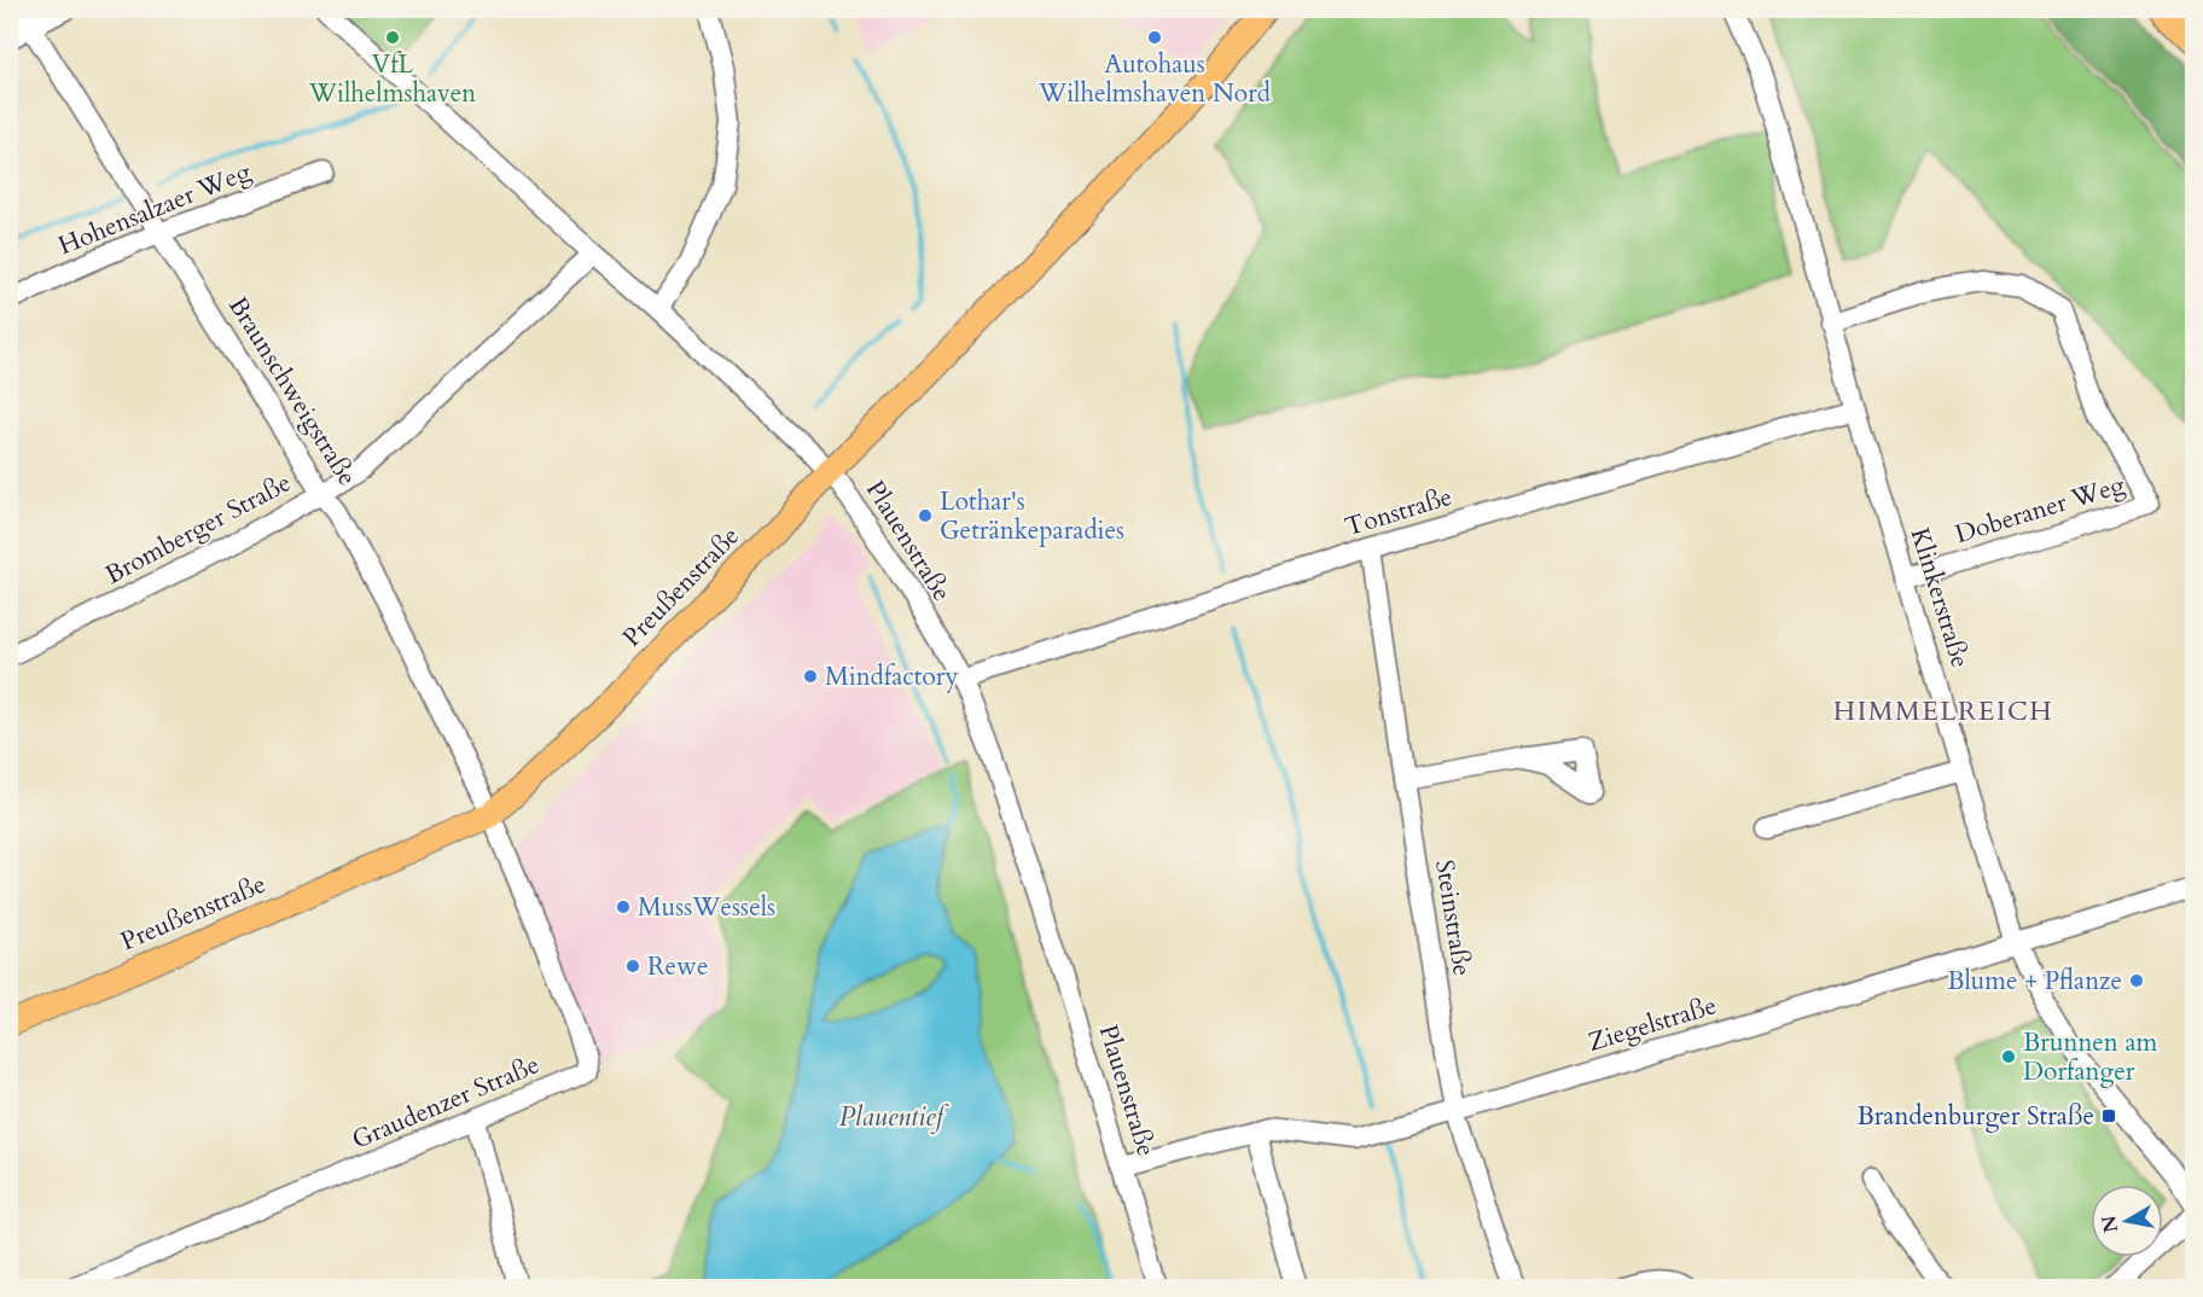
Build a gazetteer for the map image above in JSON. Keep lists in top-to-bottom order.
{
  "streets": {
    "main road": ["Preußenstraße"],
    "street": [
      "Hohensalzaer Weg",
      "Braunschweigstraße",
      "Doberaner Weg",
      "Tonstraße",
      "Bromberger Straße",
      "Plauenstraße",
      "Klinkerstraße",
      "Steinstraße",
      "Ziegelstraße",
      "Graudenzer Straße"
    ]
  },
  "crossings": [
    ["Hohensalzaer Weg", "Braunschweigstraße"],
    ["Braunschweigstraße", "Bromberger Straße"],
    ["Braunschweigstraße", "Preußenstraße"],
    ["Braunschweigstraße", "Graudenzer Straße"],
    ["Doberaner Weg", "Klinkerstraße"],
    ["Tonstraße", "Plauenstraße"],
    ["Tonstraße", "Klinkerstraße"],
    ["Tonstraße", "Steinstraße"],
    ["Bromberger Straße", "Plauenstraße"],
    ["Plauenstraße", "Preußenstraße"],
    ["Plauenstraße", "Ziegelstraße"],
    ["Preußenstraße", "Graudenzer Straße"],
    ["Klinkerstraße", "Ziegelstraße"],
    ["Steinstraße", "Ziegelstraße"]
  ],
  "districts": ["HIMMELREICH"],
  "water": ["Plauentief"],
  "places": {
    "other": [
      "VfL Wilhelmshaven",
      "Autohaus Wilhelmshaven Nord",
      "Lothar's Getränkeparadies",
      "Mindfactory",
      "MussWessels",
      "Rewe",
      "Blume + Pflanze",
      "Brunnen am Dorfanger"
    ],
    "transit": ["Brandenburger Straße"]
  },
  "north": "left"
}
